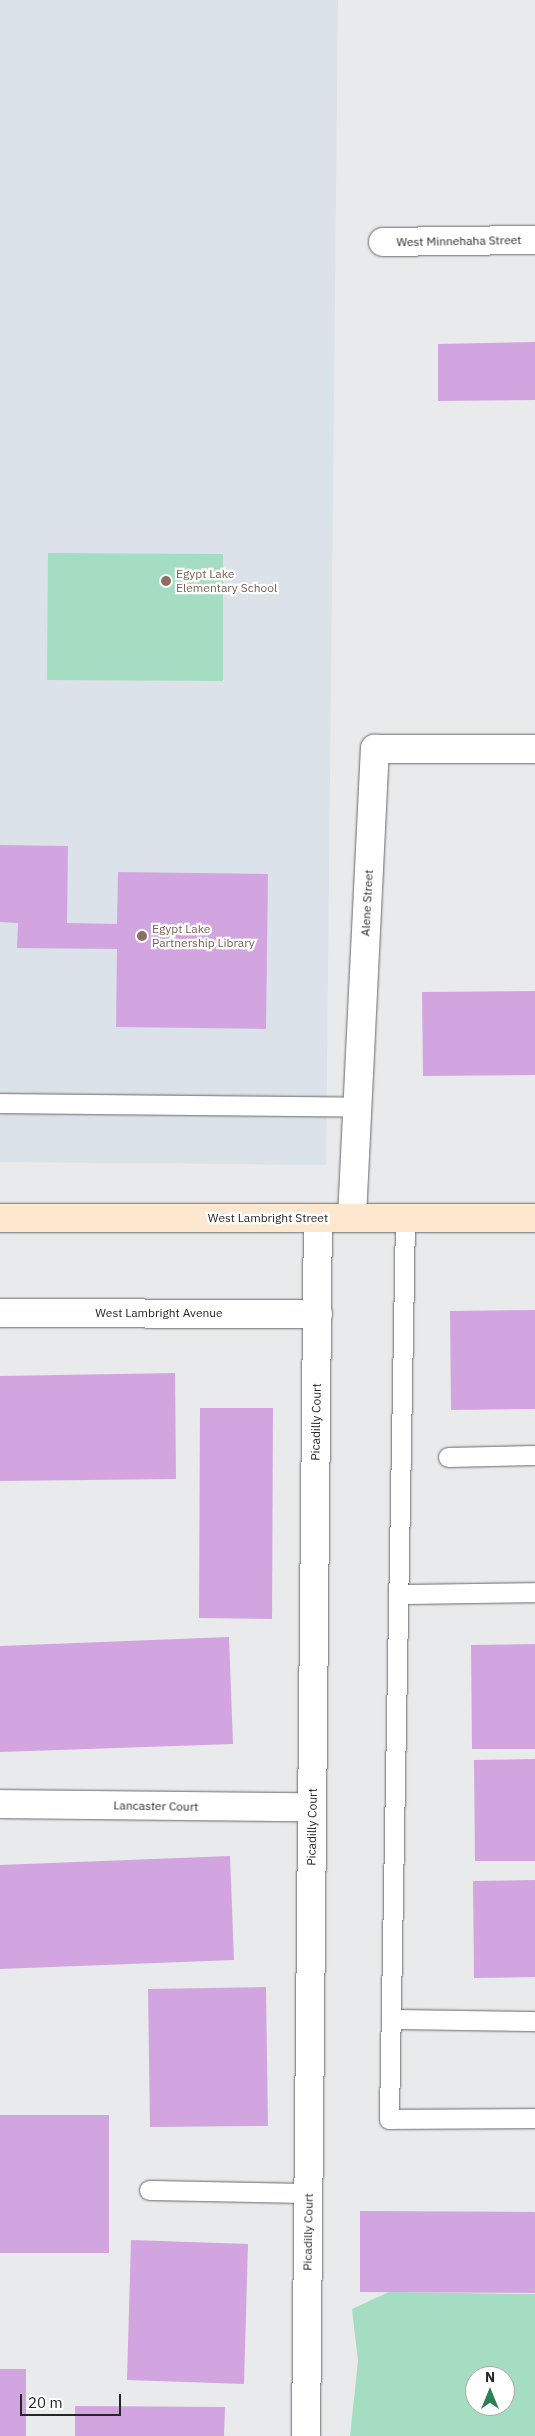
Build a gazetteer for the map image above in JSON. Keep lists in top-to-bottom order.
{
  "streets": {
    "main road": ["West Lambright Street"],
    "street": [
      "West Minnehaha Street",
      "Alene Street",
      "West Lambright Avenue",
      "Picadilly Court",
      "Lancaster Court"
    ]
  },
  "crossings": [
    ["Alene Street", "West Lambright Street"],
    ["West Lambright Street", "Picadilly Court"],
    ["West Lambright Avenue", "Picadilly Court"],
    ["Picadilly Court", "Lancaster Court"]
  ],
  "places": ["Egypt Lake Elementary School", "Egypt Lake Partnership Library"],
  "scale_bar": "20 m",
  "north": "top"
}
